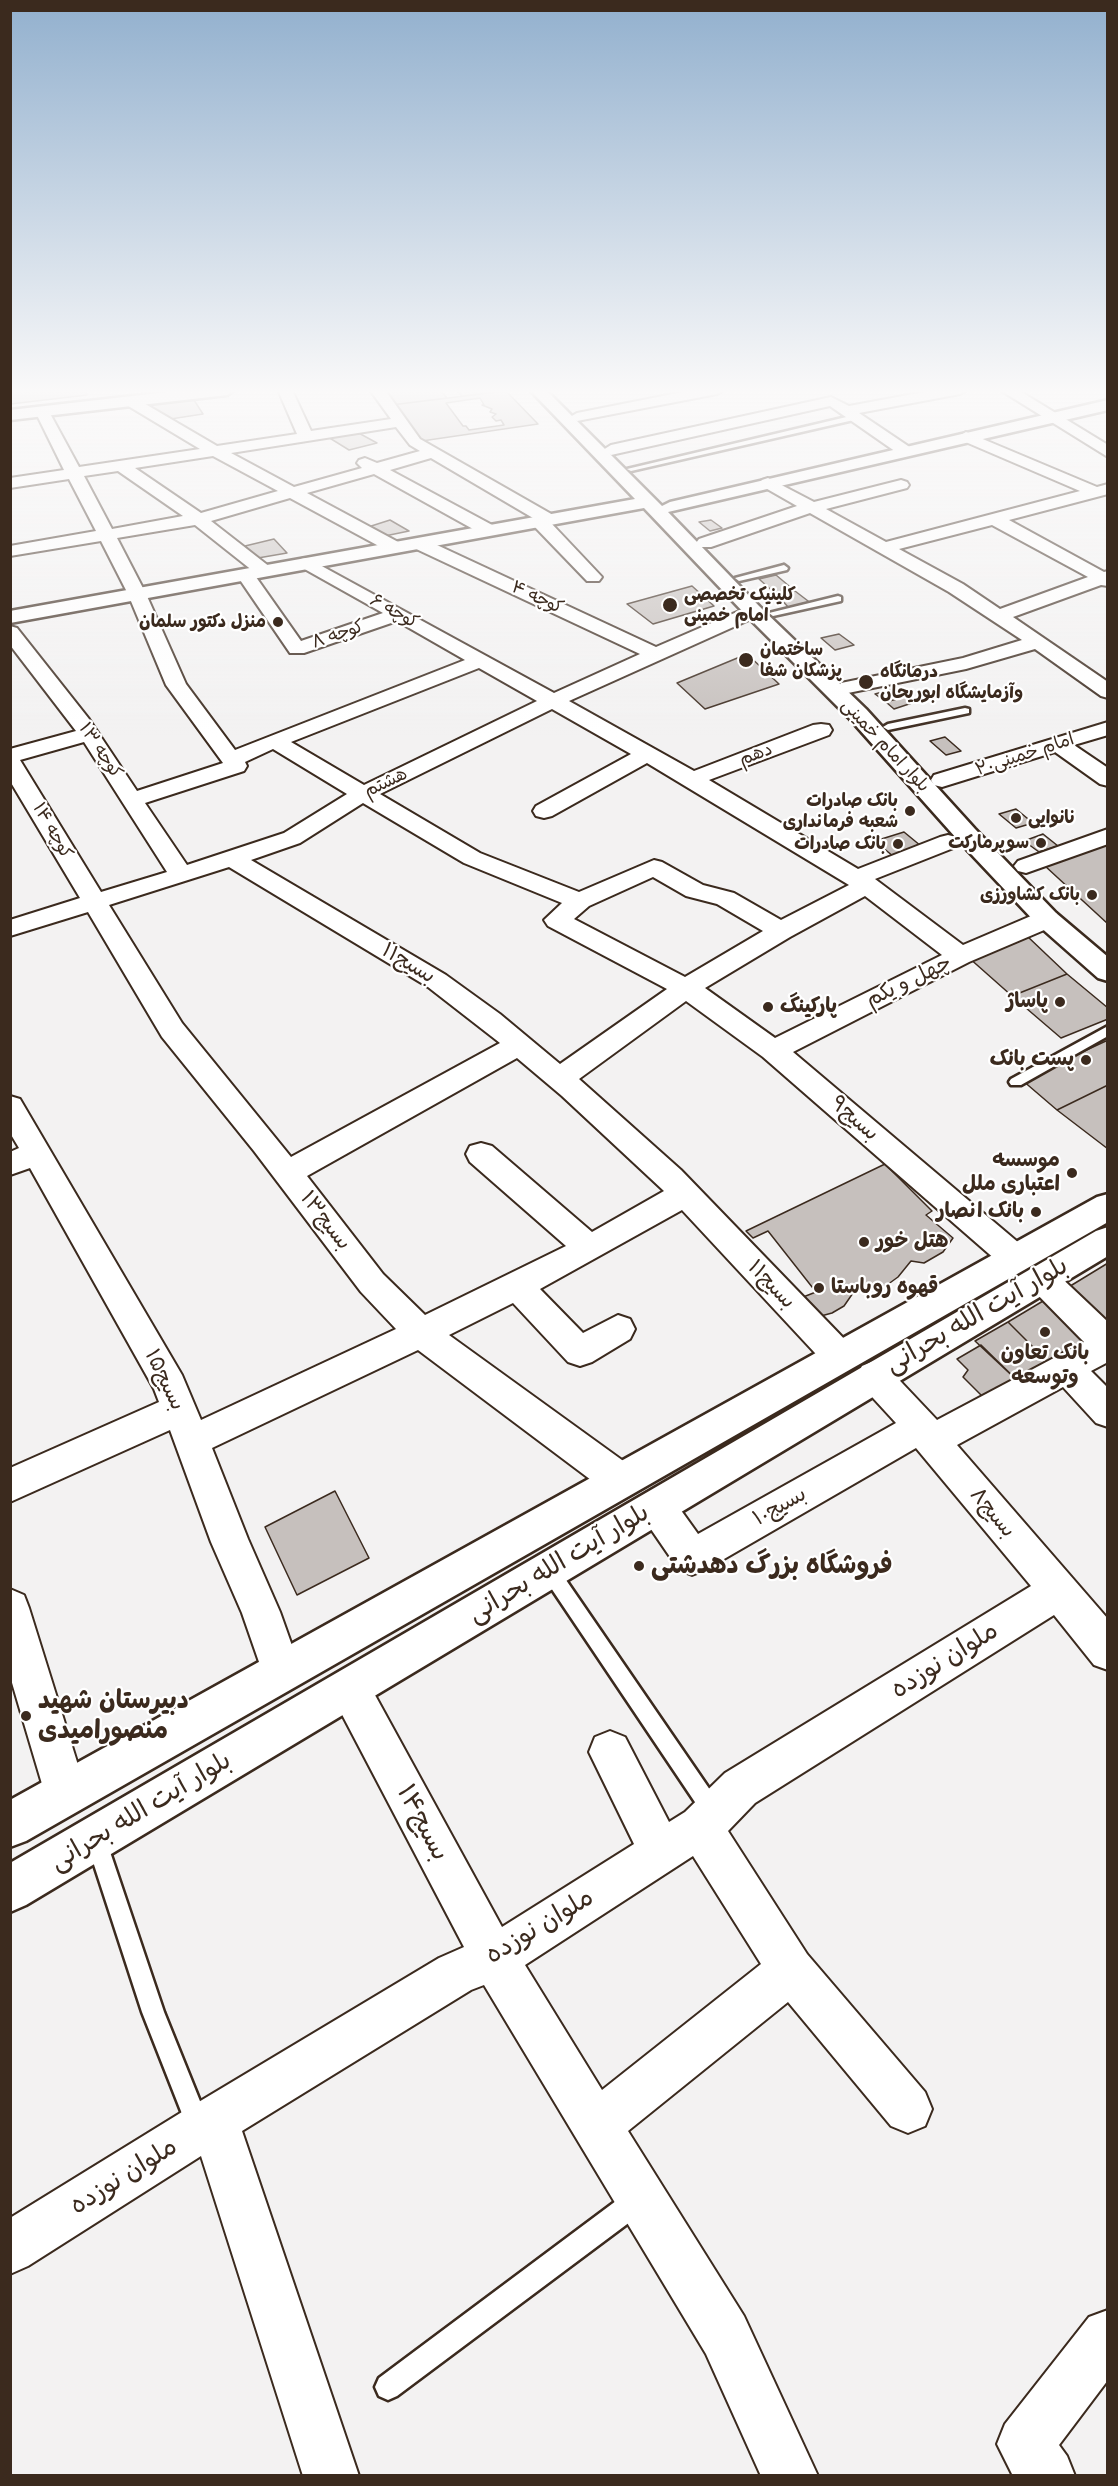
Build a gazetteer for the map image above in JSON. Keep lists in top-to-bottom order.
{
  "streets": {
    "main road": ["بلوار امام خمینی", "بلوار آیت الله بحرانی"],
    "street": [
      "کوچه ۴",
      "کوچه ۶",
      "کوچه ۸",
      "کوچه ۱۳",
      "دهم",
      "امام خمینی۲۰",
      "هشتم",
      "کوچه ۱۴",
      "بسیج۱۱",
      "چهل و یکم",
      "بسیج۹",
      "بسیج۱۳",
      "بسیج۱۵",
      "بسیج۱۰",
      "بسیج۸",
      "ملوان نوزده",
      "بسیج۱۴"
    ]
  },
  "crossings": [
    ["کوچه ۴", "هشتم"],
    ["کوچه ۶", "کوچه ۸"],
    ["کوچه ۶", "دهم"],
    ["کوچه ۶", "هشتم"],
    ["کوچه ۶", "چهل و یکم"],
    ["بلوار امام خمینی", "امام خمینی۲۰"],
    ["بلوار امام خمینی", "هشتم"],
    ["بلوار امام خمینی", "چهل و یکم"],
    ["کوچه ۱۳", "هشتم"],
    ["هشتم", "کوچه ۱۴"],
    ["هشتم", "بسیج۱۱"],
    ["هشتم", "بسیج۱۳"],
    ["کوچه ۱۴", "بسیج۱۳"],
    ["بسیج۱۱", "بلوار آیت الله بحرانی"],
    ["چهل و یکم", "بسیج۹"],
    ["بسیج۹", "بلوار آیت الله بحرانی"],
    ["بسیج۱۳", "بلوار آیت الله بحرانی"],
    ["بلوار آیت الله بحرانی", "بسیج۱۵"],
    ["بلوار آیت الله بحرانی", "بسیج۱۰"],
    ["بلوار آیت الله بحرانی", "بسیج۸"],
    ["بلوار آیت الله بحرانی", "بسیج۱۴"],
    ["بسیج۱۰", "بسیج۸"],
    ["بسیج۸", "ملوان نوزده"],
    ["ملوان نوزده", "بسیج۱۴"]
  ],
  "places": [
    "کلینیک تخصصی امام خمینی",
    "منزل دکتور سلمان",
    "ساختمان پزشکان شفا",
    "درمانگاه وآزمایشگاه ابوریحان",
    "بانک صادرات شعبه فرمانداری",
    "نانوایی",
    "سوپرمارکت",
    "بانک صادرات",
    "بانک کشاورزی",
    "پاساژ",
    "پارکینگ",
    "پست بانک",
    "موسسه اعتباری ملل",
    "بانک انصار",
    "هتل خور",
    "قهوه روباستا",
    "بانک تعاون وتوسعه",
    "فروشگاه بزرگ دهدشتی",
    "دبیرستان شهید منصورامیدی"
  ]
}
